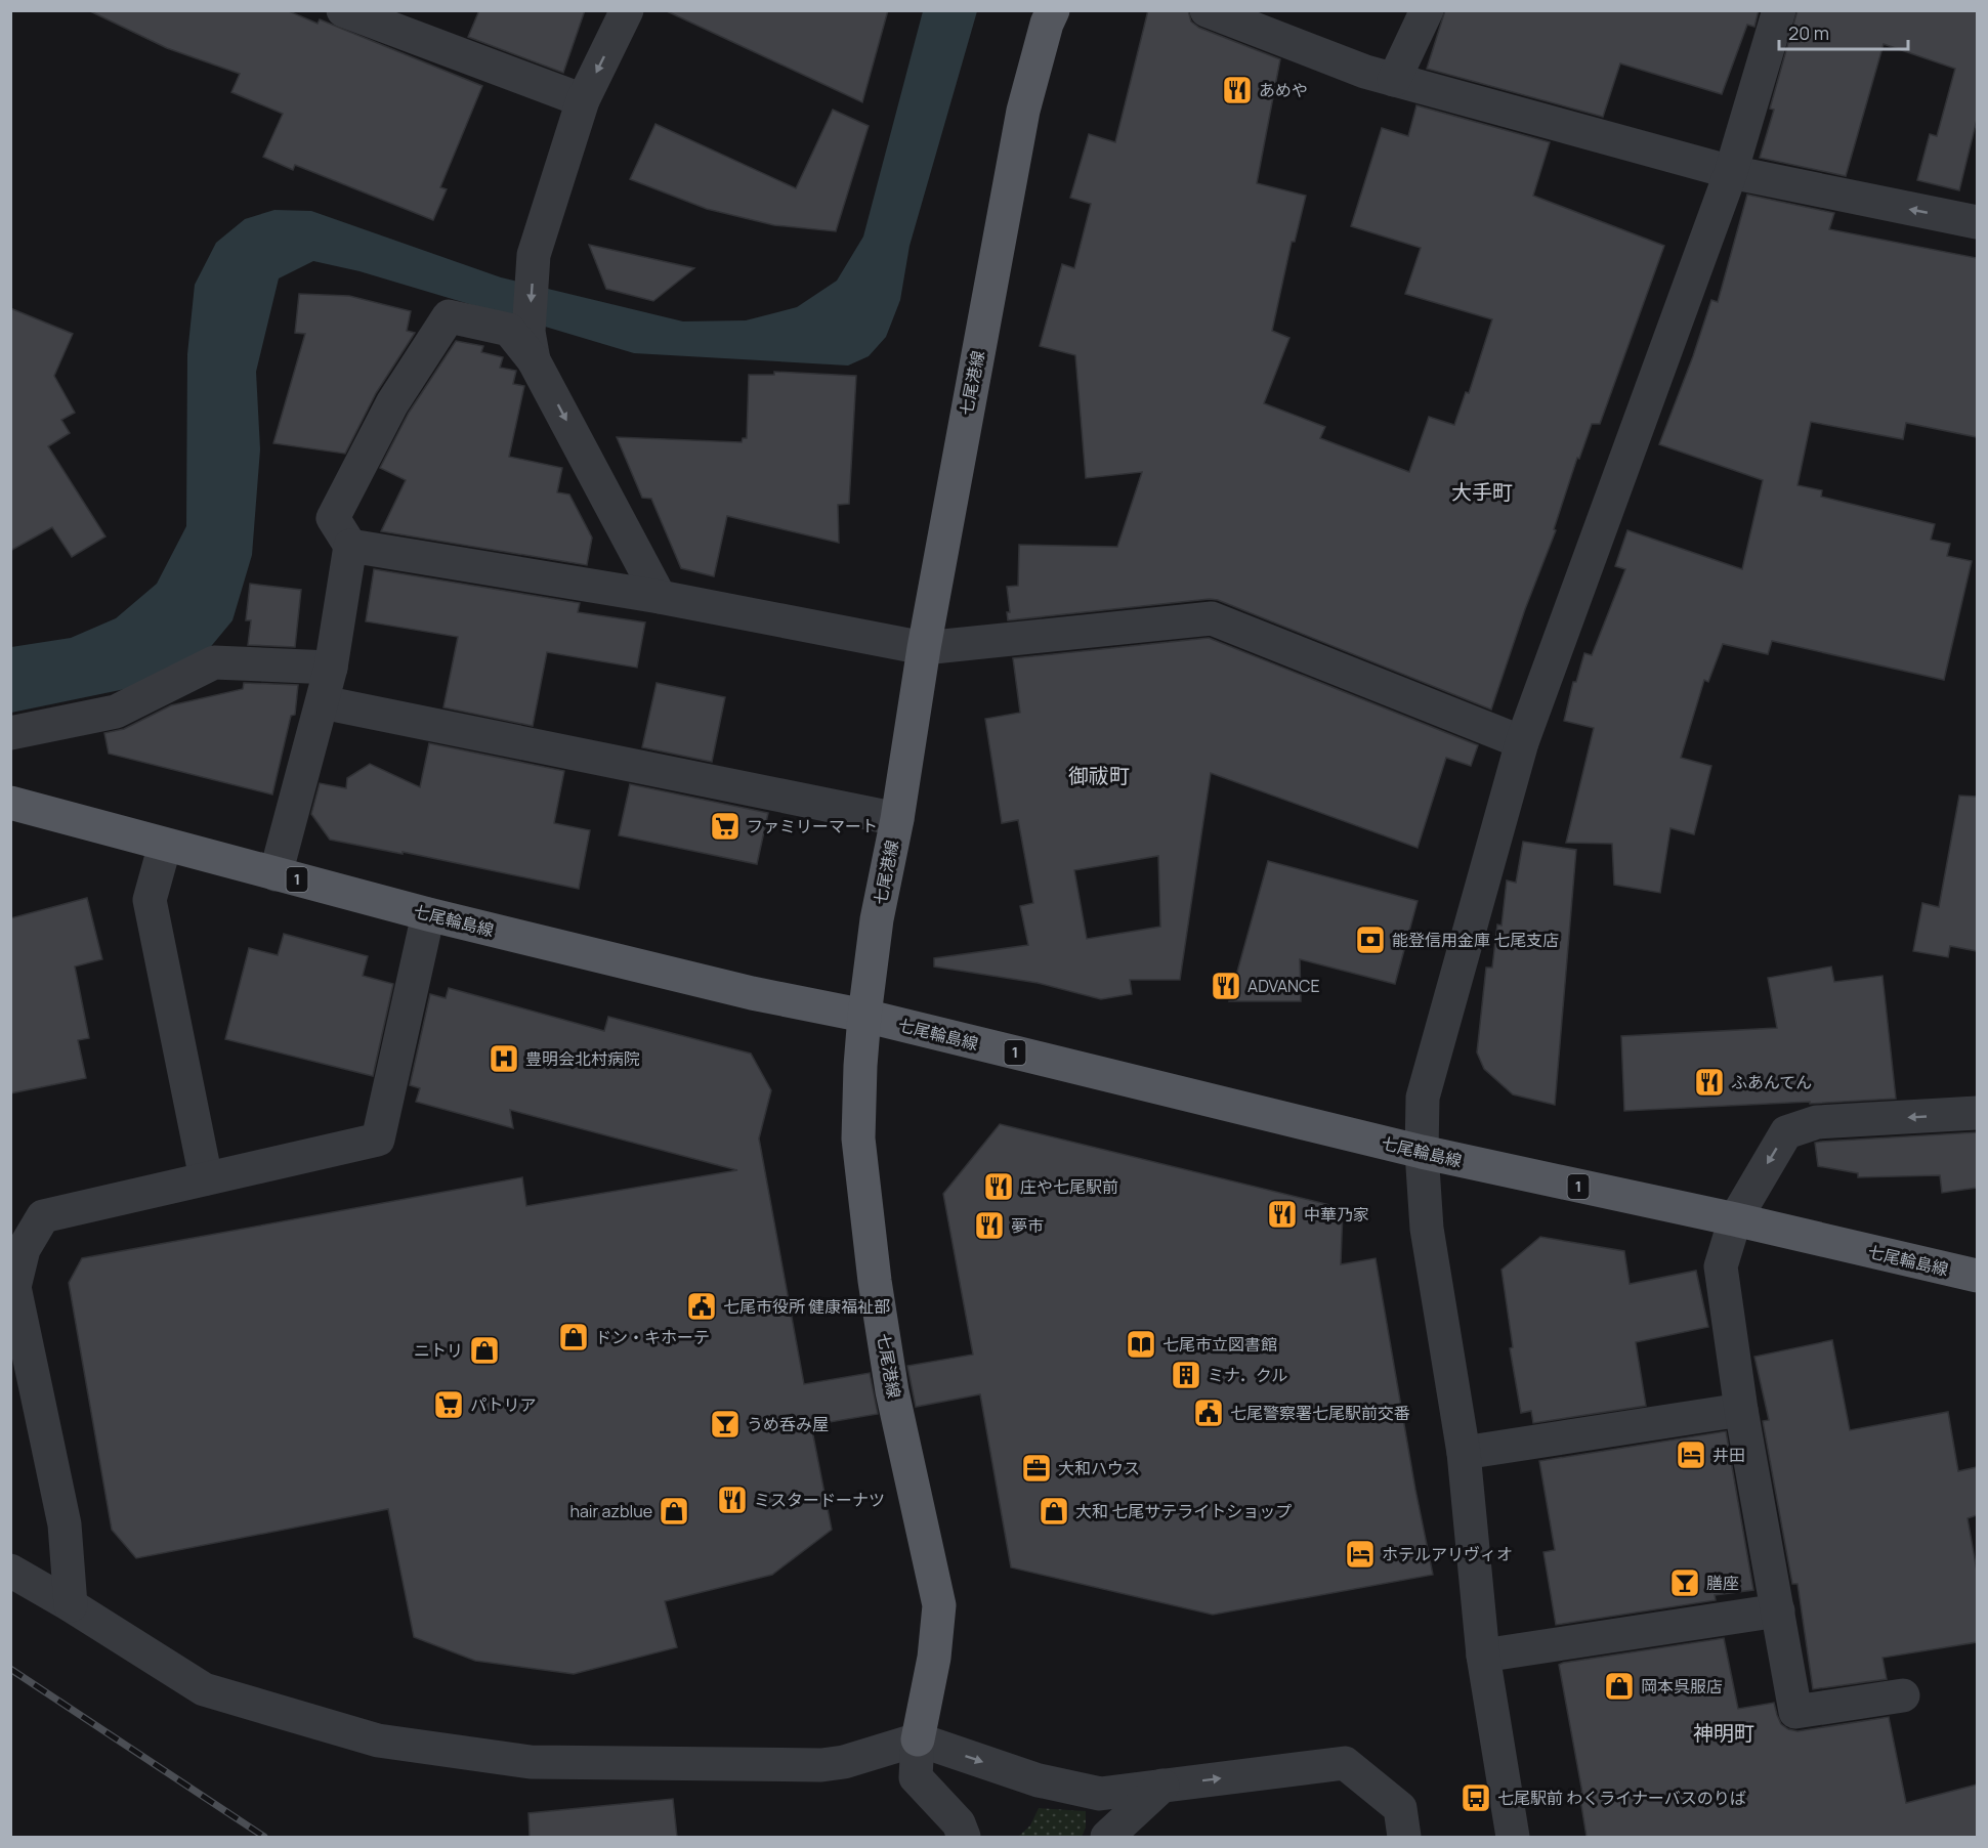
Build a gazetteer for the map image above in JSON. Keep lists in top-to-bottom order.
{
  "streets": {
    "main road": ["七尾港線", "1", "七尾輪島線"]
  },
  "crossings": [
    ["七尾港線", "七尾輪島線"]
  ],
  "districts": ["大手町", "御祓町", "神明町"],
  "places": {
    "restaurant": [
      "あめや",
      "ADVANCE",
      "ふあんてん",
      "庄や七尾駅前",
      "中華乃家",
      "夢市",
      "ミスタードーナツ"
    ],
    "supermarket": ["ファミリーマート", "パトリア"],
    "bank": ["能登信用金庫 七尾支店"],
    "hospital": ["豊明会北村病院"],
    "public building": ["七尾市役所 健康福祉部", "七尾警察署七尾駅前交番"],
    "shop": [
      "ドン・キホーテ",
      "ニトリ",
      "hair azblue",
      "大和 七尾サテライトショップ",
      "岡本呉服店"
    ],
    "library": ["七尾市立図書館"],
    "building": ["ミナ．クル"],
    "bar": ["うめ呑み屋", "膳座"],
    "hotel": ["井田", "ホテルアリヴィオ"],
    "office": ["大和ハウス"],
    "bus stop": ["七尾駅前 わくライナーバスのりば"]
  },
  "scale_bar": "20 m"
}
